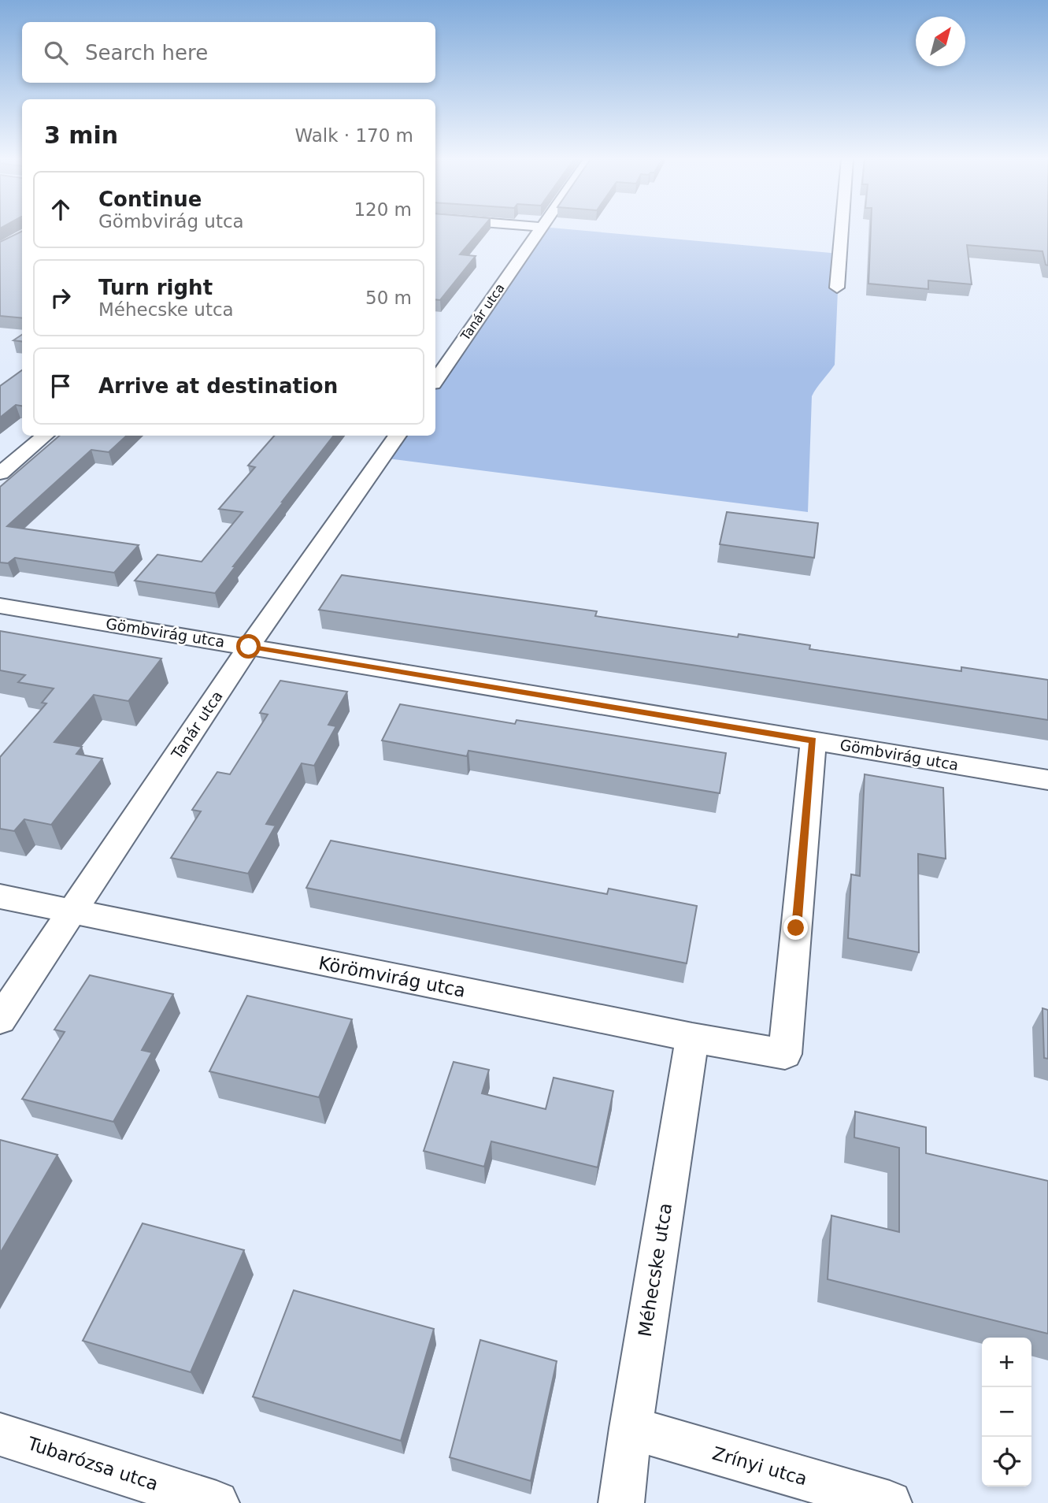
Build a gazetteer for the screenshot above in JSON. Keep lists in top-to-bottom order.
{
  "streets": {
    "street": [
      "Tanár utca",
      "Gömbvirág utca",
      "Körömvirág utca",
      "Méhecske utca",
      "Tubarózsa utca",
      "Zrínyi utca"
    ]
  },
  "crossings": [
    ["Tanár utca", "Gömbvirág utca"],
    ["Tanár utca", "Körömvirág utca"],
    ["Gömbvirág utca", "Körömvirág utca"],
    ["Körömvirág utca", "Méhecske utca"],
    ["Méhecske utca", "Zrínyi utca"]
  ],
  "north": "top right",
  "page": {
    "search": "Search here",
    "heading": ["3 min", "Walk · 170 m"],
    "list": [
      ["Continue", "Gömbvirág utca", "120 m"],
      ["Turn right", "Méhecske utca", "50 m"],
      "Arrive at destination"
    ],
    "map_buttons": ["+", "−"]
  }
}
